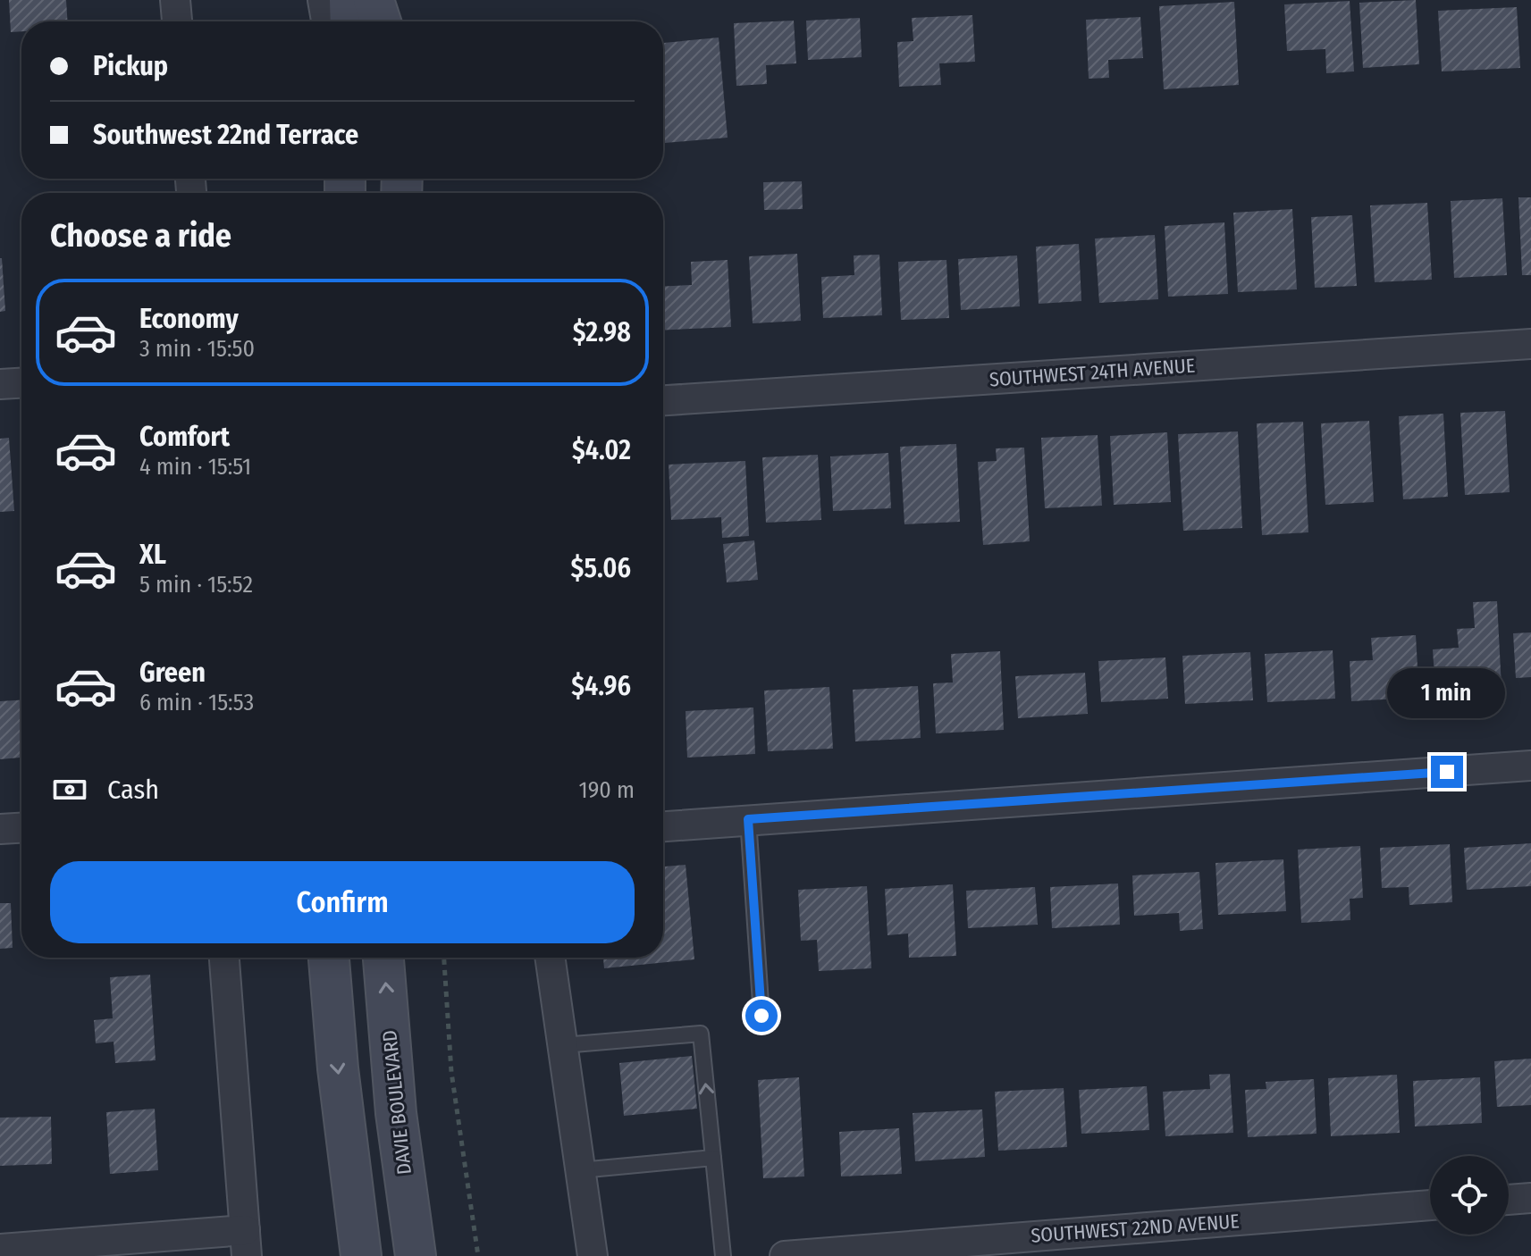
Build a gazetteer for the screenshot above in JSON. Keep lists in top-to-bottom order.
{
  "streets": {
    "main road": ["DAVIE BOULEVARD"],
    "street": ["SOUTHWEST 24TH AVENUE", "SOUTHWEST 22ND AVENUE"]
  },
  "page": {
    "banner": ["Pickup", "Southwest 22nd Terrace"],
    "heading": "Choose a ride",
    "list": [
      {
        "name": "Economy",
        "note": "3 min · 15:50",
        "value": "$2.98"
      },
      {
        "name": "Comfort",
        "note": "4 min · 15:51",
        "value": "$4.02"
      },
      {
        "name": "XL",
        "note": "5 min · 15:52",
        "value": "$5.06"
      },
      {
        "name": "Green",
        "note": "6 min · 15:53",
        "value": "$4.96"
      }
    ],
    "bubble": "1 min",
    "pay": ["Cash", "190 m"],
    "buttons": "Confirm"
  }
}
